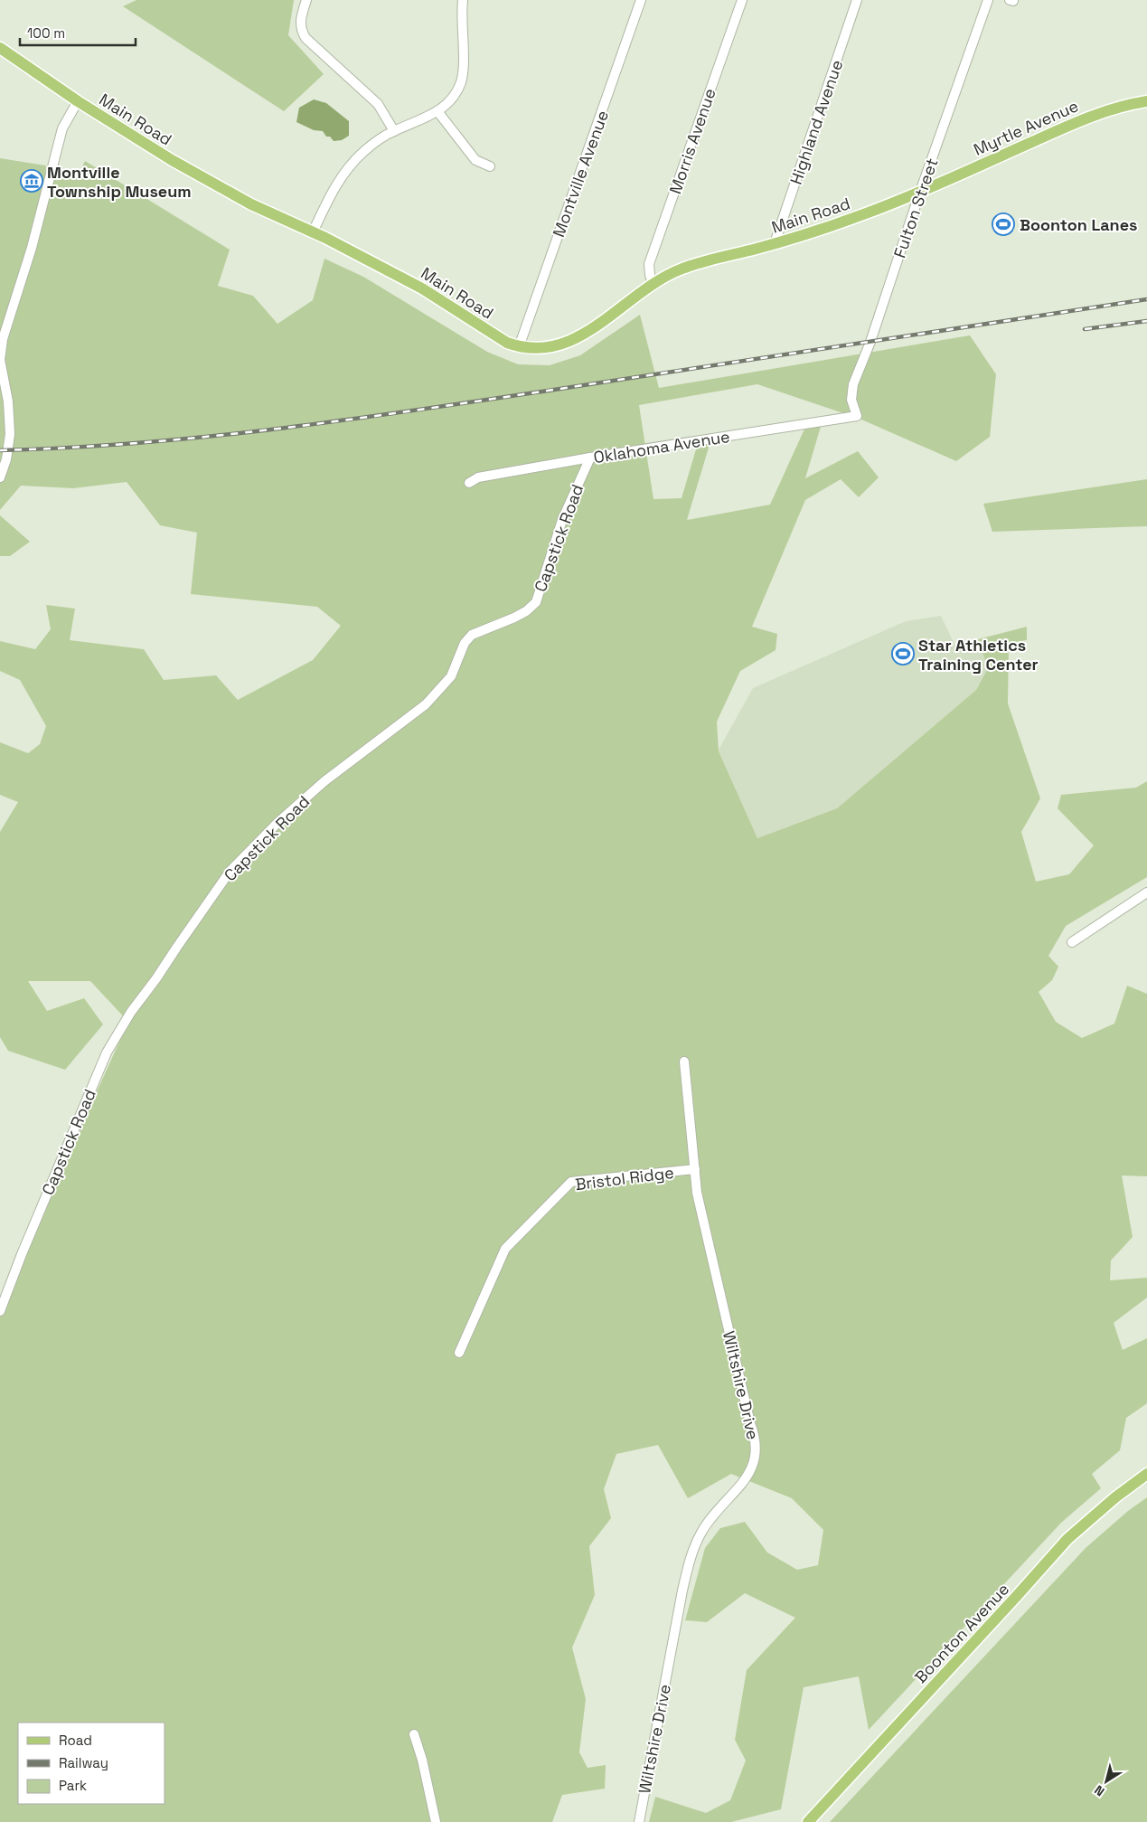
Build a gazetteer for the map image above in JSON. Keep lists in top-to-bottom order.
{
  "streets": {
    "main road": ["Main Road", "Myrtle Avenue", "Boonton Avenue"],
    "street": [
      "Highland Avenue",
      "Morris Avenue",
      "Montville Avenue",
      "Fulton Street",
      "Oklahoma Avenue",
      "Capstick Road",
      "Bristol Ridge",
      "Wiltshire Drive"
    ]
  },
  "crossings": [
    ["Main Road", "Highland Avenue"],
    ["Main Road", "Myrtle Avenue"],
    ["Main Road", "Morris Avenue"],
    ["Main Road", "Montville Avenue"],
    ["Main Road", "Fulton Street"],
    ["Myrtle Avenue", "Fulton Street"],
    ["Fulton Street", "Oklahoma Avenue"],
    ["Oklahoma Avenue", "Capstick Road"],
    ["Bristol Ridge", "Wiltshire Drive"]
  ],
  "places": {
    "museum": ["Montville Township Museum"],
    "sports": ["Boonton Lanes", "Star Athletics Training Center"]
  },
  "legend": ["Road", "Railway", "Park"],
  "scale_bar": "100 m",
  "north": "bottom left"
}
